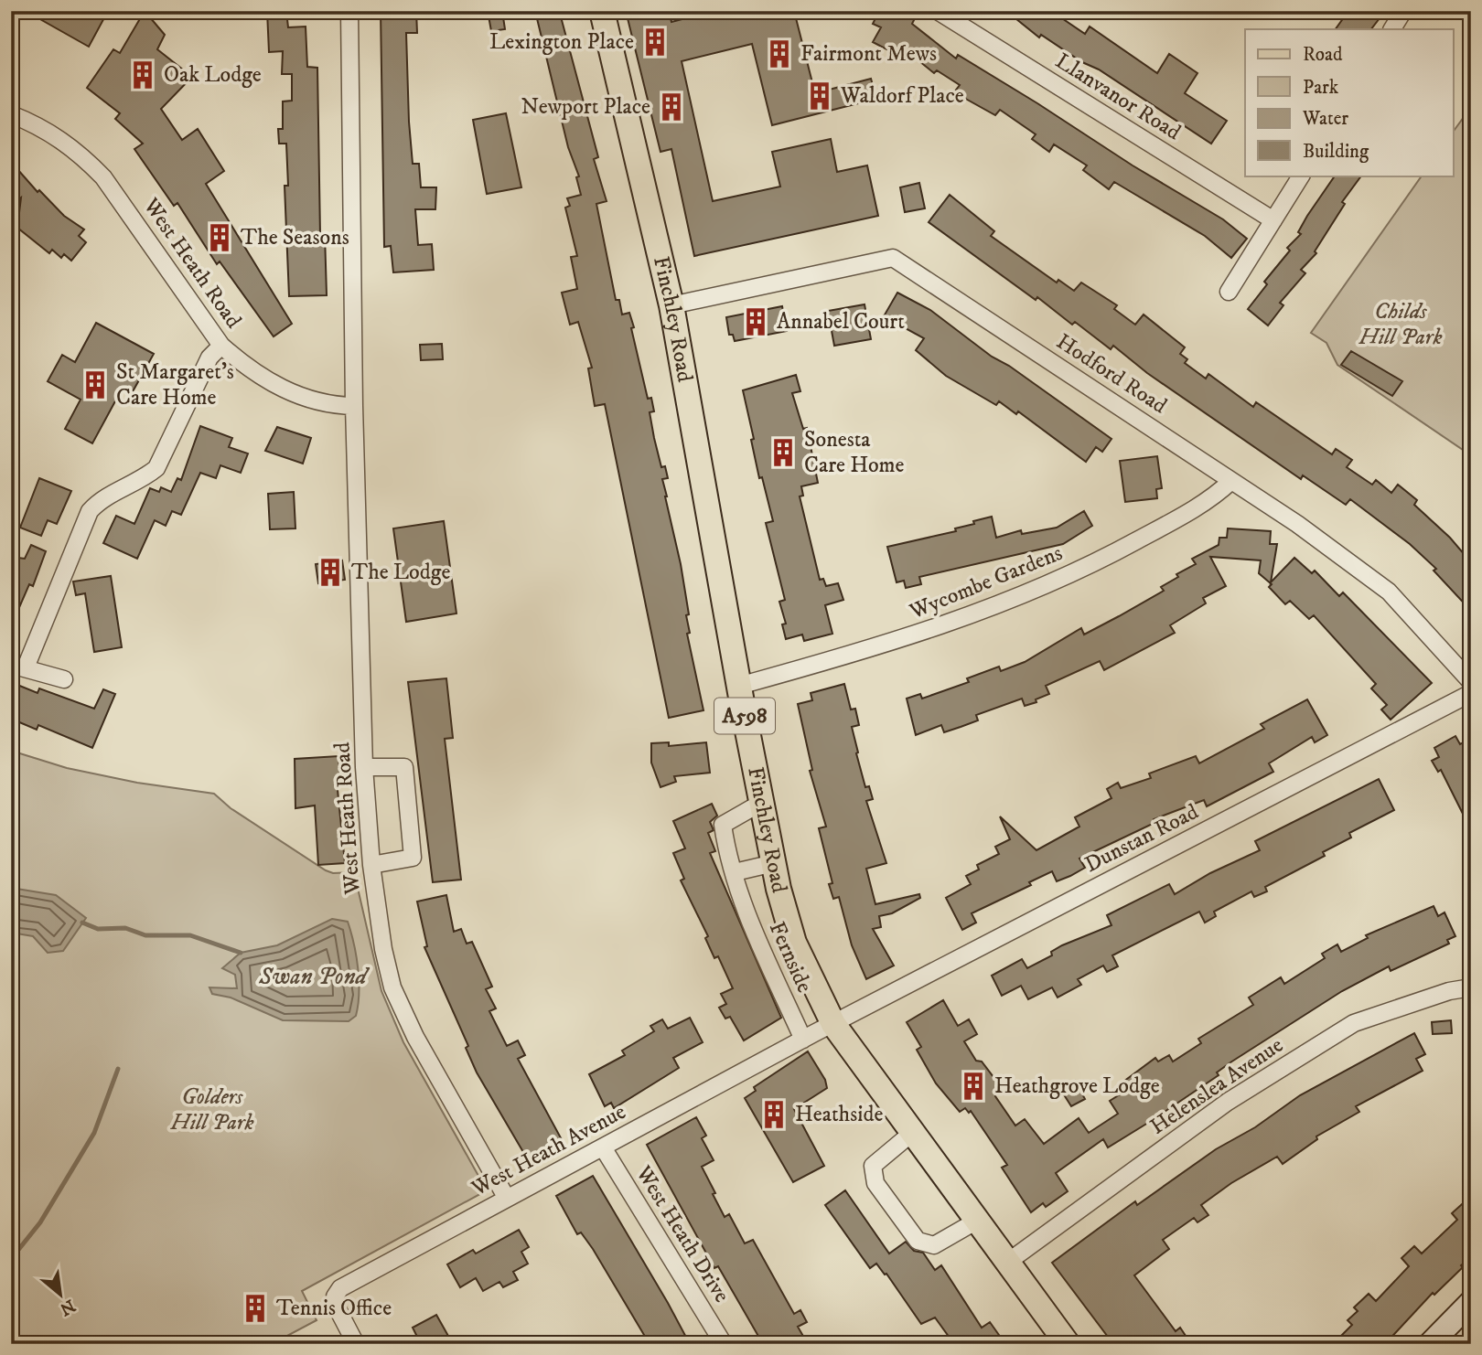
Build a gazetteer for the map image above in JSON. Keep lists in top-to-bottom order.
{
  "streets": {
    "main road": ["Finchley Road", "A598"],
    "street": [
      "Llanvanor Road",
      "West Heath Road",
      "Hodford Road",
      "Wycombe Gardens",
      "Dunstan Road",
      "Fernside",
      "Helenslea Avenue",
      "West Heath Avenue",
      "West Heath Drive"
    ]
  },
  "crossings": [
    ["West Heath Road", "West Heath Avenue"],
    ["Finchley Road", "Hodford Road"],
    ["Finchley Road", "Wycombe Gardens"],
    ["Finchley Road", "Dunstan Road"],
    ["Finchley Road", "Fernside"],
    ["Finchley Road", "Helenslea Avenue"],
    ["Finchley Road", "West Heath Avenue"],
    ["Hodford Road", "Wycombe Gardens"],
    ["Dunstan Road", "West Heath Avenue"],
    ["Fernside", "West Heath Avenue"],
    ["West Heath Avenue", "West Heath Drive"]
  ],
  "water": ["Swan Pond"],
  "parks": ["Childs Hill Park", "Golders Hill Park"],
  "places": {
    "building": [
      "Lexington Place",
      "Fairmont Mews",
      "Oak Lodge",
      "Waldorf Place",
      "Newport Place",
      "The Seasons",
      "Annabel Court",
      "St Margaret's Care Home",
      "Sonesta Care Home",
      "The Lodge",
      "Heathgrove Lodge",
      "Heathside",
      "Tennis Office"
    ]
  },
  "legend": [
    "Road",
    "Park",
    "Water",
    "Building"
  ],
  "north": "bottom right"
}
